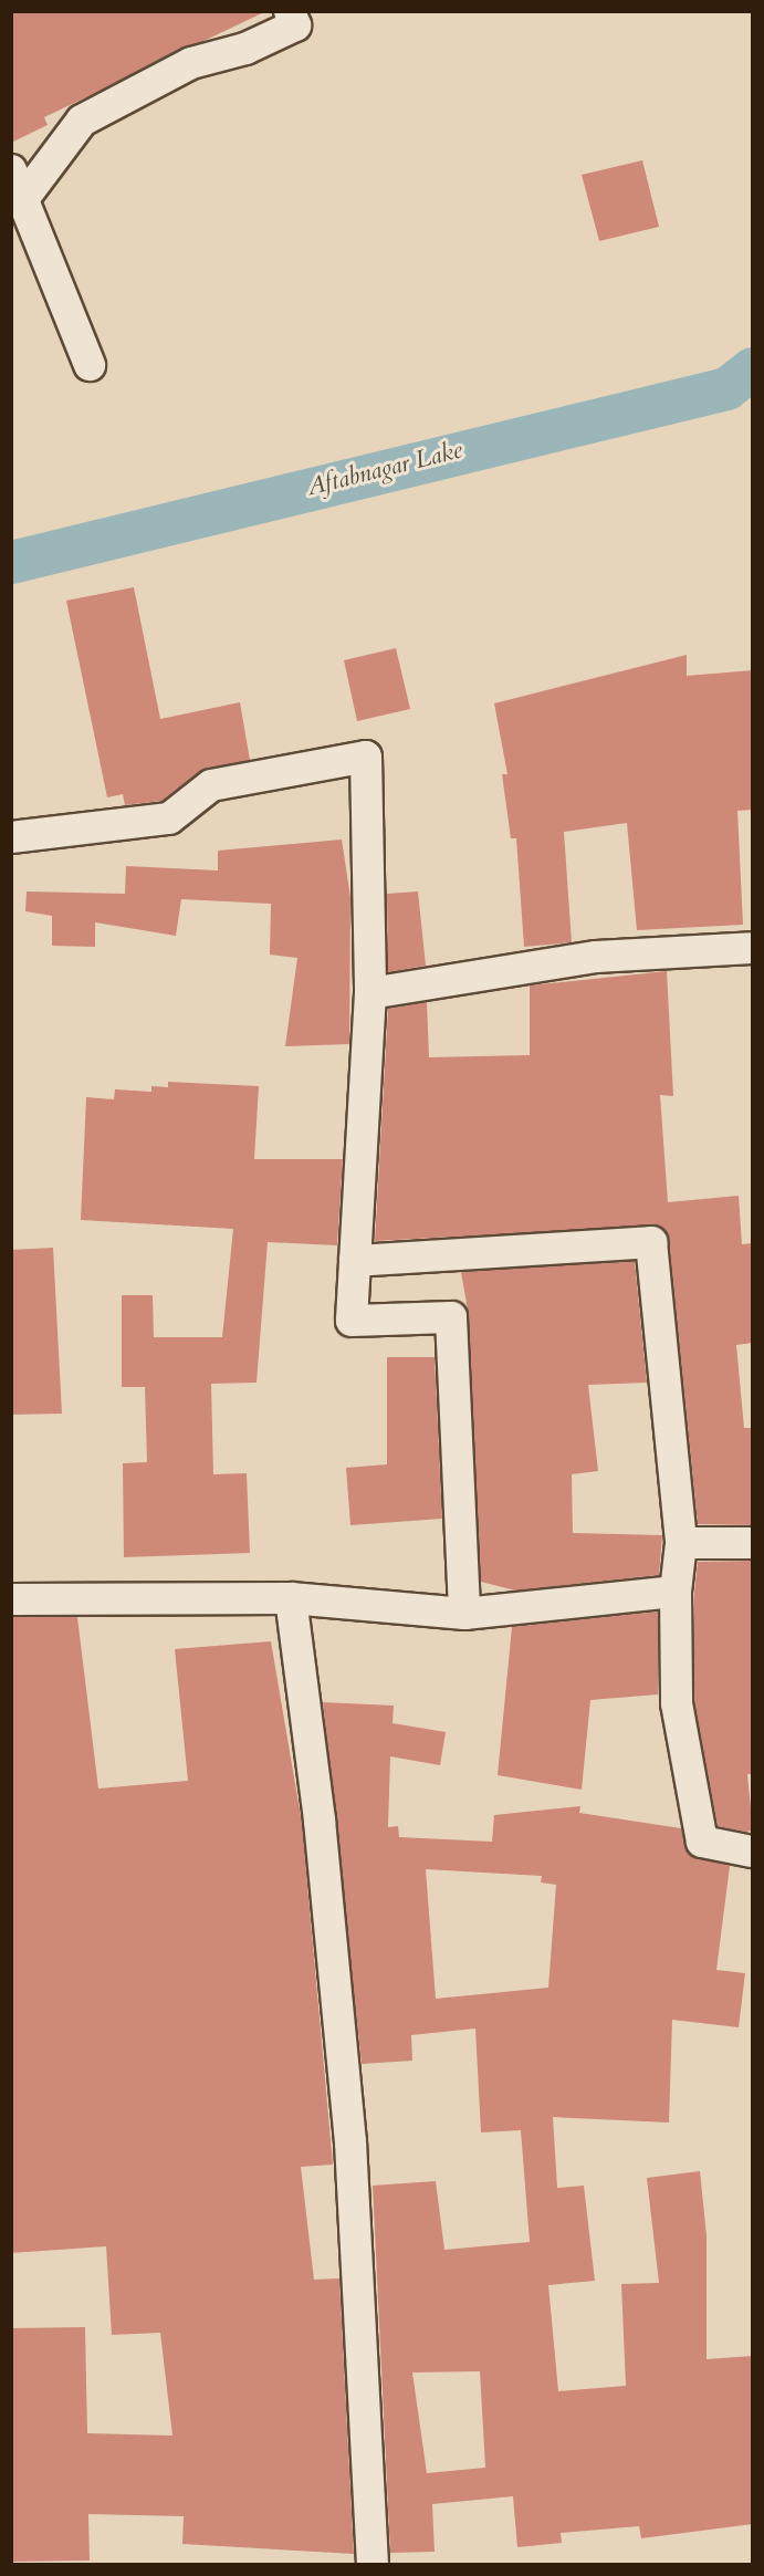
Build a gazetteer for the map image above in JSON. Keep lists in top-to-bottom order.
{
  "water": ["Aftabnagar Lake"]
}
